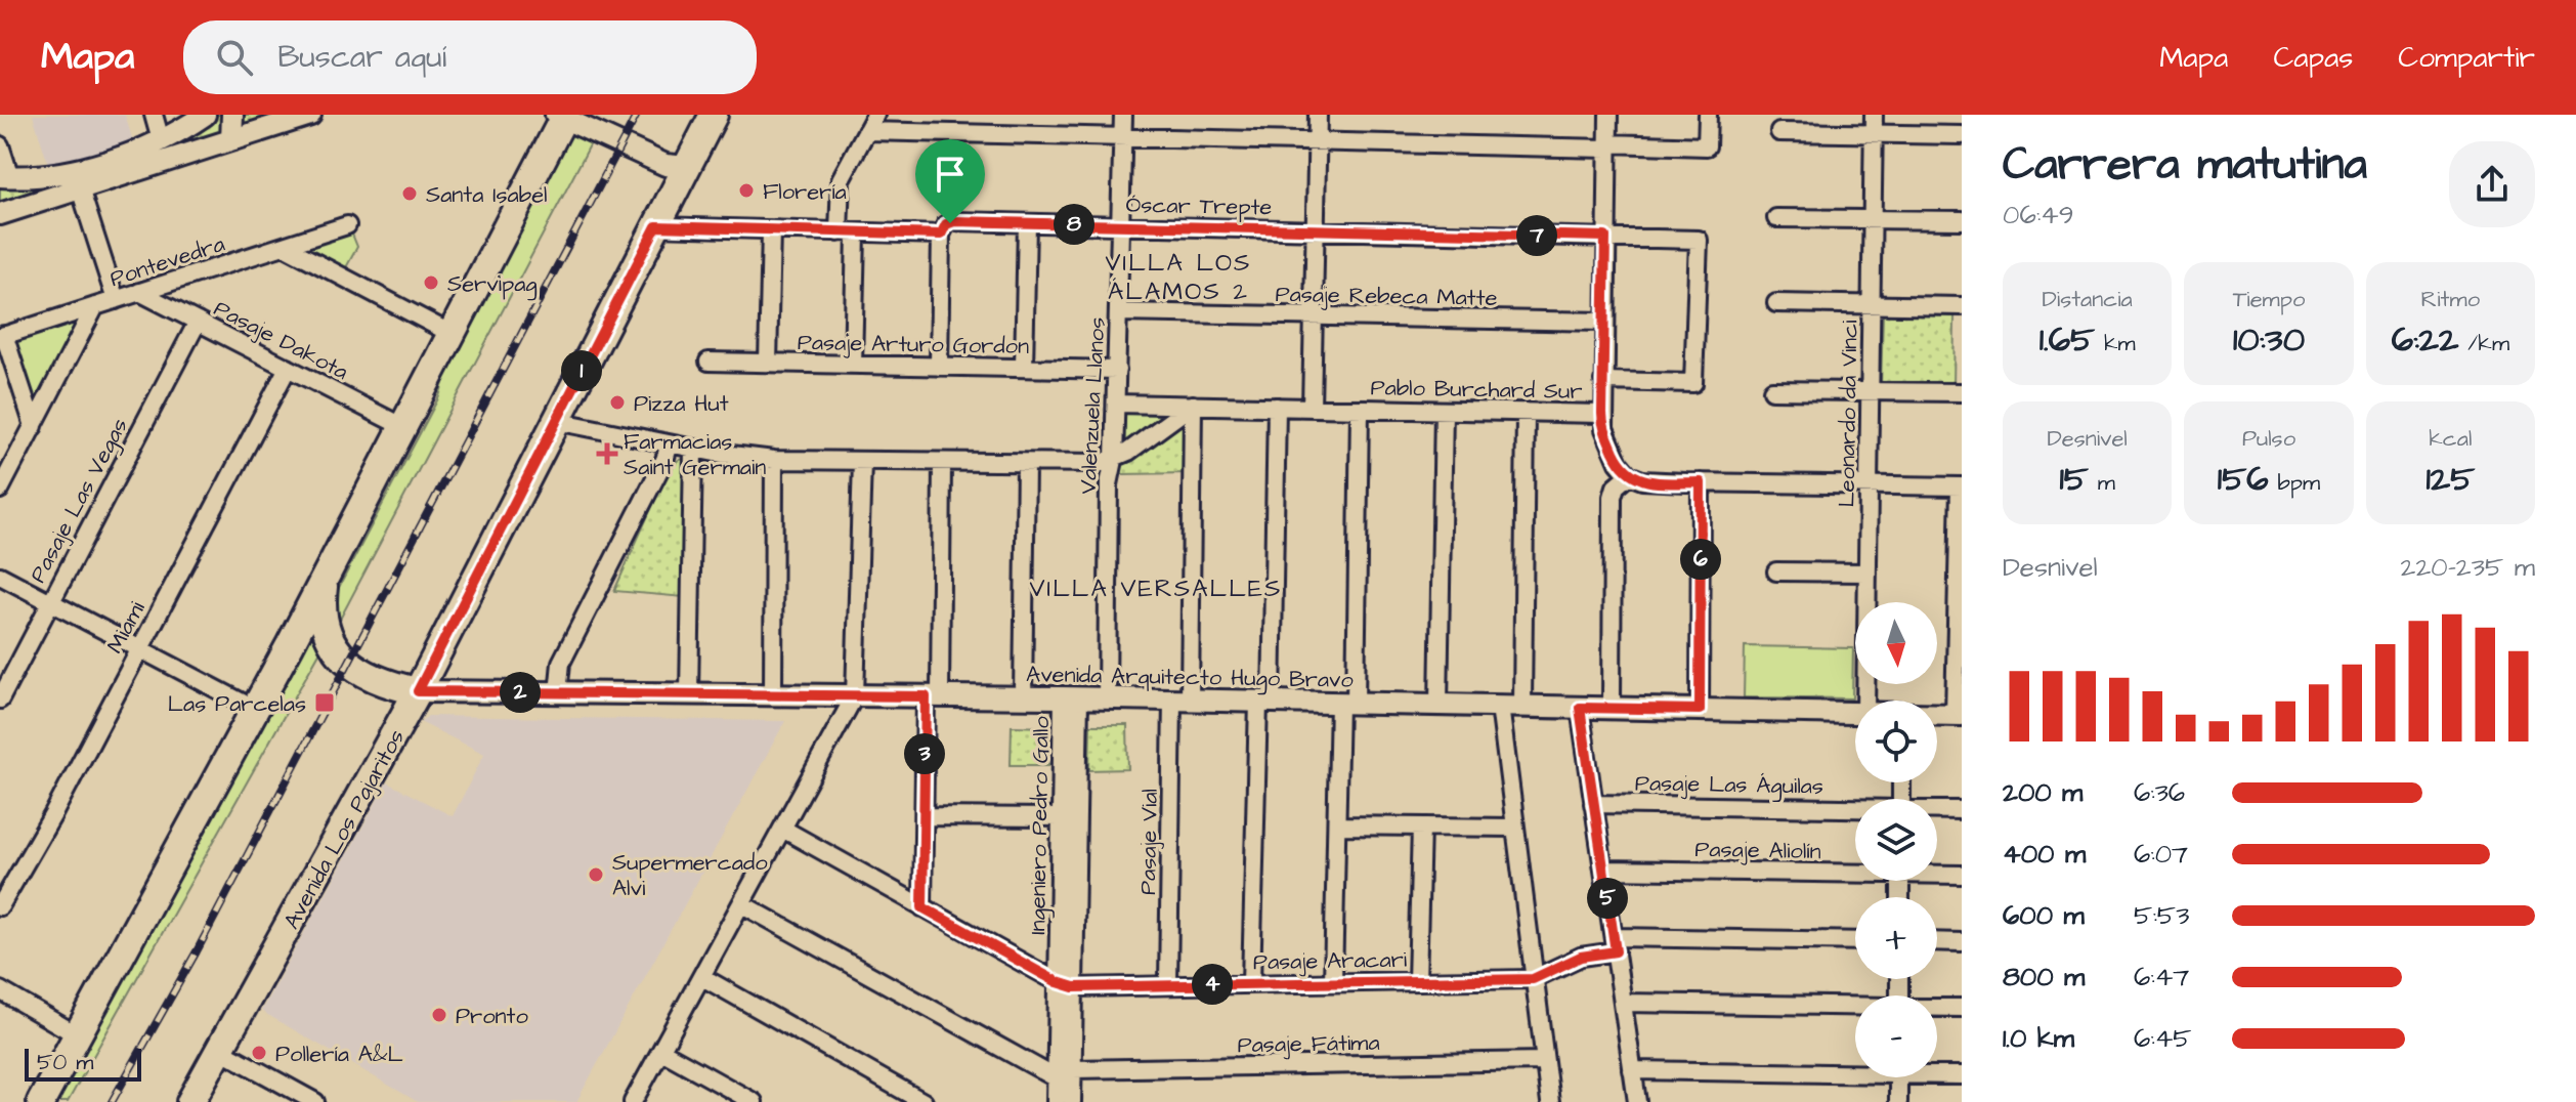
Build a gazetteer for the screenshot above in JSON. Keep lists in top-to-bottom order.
{
  "streets": {
    "main road": ["Avenida Los Pajaritos"],
    "street": [
      "Óscar Trepte",
      "Pontevedra",
      "Pasaje Rebeca Matte",
      "Pasaje Dakota",
      "Pasaje Arturo Gordon",
      "Pablo Burchard Sur",
      "Valenzuela Llanos",
      "Leonardo da Vinci",
      "Pasaje Las Vegas",
      "Miami",
      "Avenida Arquitecto Hugo Bravo",
      "Pasaje Las Águilas",
      "Ingeniero Pedro Gallo",
      "Pasaje Vial",
      "Pasaje Aliolín",
      "Pasaje Aracari",
      "Pasaje Fátima"
    ]
  },
  "crossings": [
    ["Óscar Trepte", "Valenzuela Llanos"],
    ["Óscar Trepte", "Avenida Los Pajaritos"],
    ["Pontevedra", "Pasaje Dakota"],
    ["Pasaje Rebeca Matte", "Valenzuela Llanos"],
    ["Pasaje Dakota", "Pasaje Las Vegas"],
    ["Pasaje Dakota", "Miami"],
    ["Pasaje Arturo Gordon", "Valenzuela Llanos"],
    ["Pablo Burchard Sur", "Valenzuela Llanos"],
    ["Pablo Burchard Sur", "Pasaje Vial"],
    ["Valenzuela Llanos", "Avenida Arquitecto Hugo Bravo"],
    ["Avenida Arquitecto Hugo Bravo", "Ingeniero Pedro Gallo"],
    ["Avenida Arquitecto Hugo Bravo", "Avenida Los Pajaritos"],
    ["Avenida Arquitecto Hugo Bravo", "Pasaje Vial"],
    ["Ingeniero Pedro Gallo", "Pasaje Aracari"],
    ["Ingeniero Pedro Gallo", "Pasaje Fátima"],
    ["Pasaje Vial", "Pasaje Aracari"]
  ],
  "districts": ["VILLA LOS ÁLAMOS 2", "VILLA VERSALLES"],
  "places": {
    "other": [
      "Florería",
      "Santa Isabel",
      "Servipag",
      "Pizza Hut",
      "Supermercado Alvi",
      "Pronto",
      "Pollería A&L"
    ],
    "health": ["Farmacias Saint Germain"],
    "transit": ["Las Parcelas"]
  },
  "scale_bar": "50 m",
  "north": "bottom",
  "page": {
    "header": "Mapa",
    "search": "Buscar aquí",
    "nav": ["Mapa", "Capas", "Compartir"],
    "heading": ["Carrera matutina", "06:49"],
    "pins": [
      "8",
      "7",
      "1",
      "6",
      "2",
      "3",
      "5",
      "4"
    ],
    "stats": [
      ["Distancia", "1.65 km"],
      ["Tiempo", "10:30"],
      ["Ritmo", "6:22 /km"],
      ["Desnivel", "15 m"],
      ["Pulso", "156 bpm"],
      ["kcal", "125"]
    ],
    "chart": ["Desnivel", "220–235 m"],
    "map_buttons": ["+", "−"],
    "list": [
      {
        "name": "200 m",
        "note": "6:36"
      },
      {
        "name": "400 m",
        "note": "6:07"
      },
      {
        "name": "600 m",
        "note": "5:53"
      },
      {
        "name": "800 m",
        "note": "6:47"
      },
      {
        "name": "1.0 km",
        "note": "6:45"
      }
    ],
    "scale": "50 m"
  }
}
